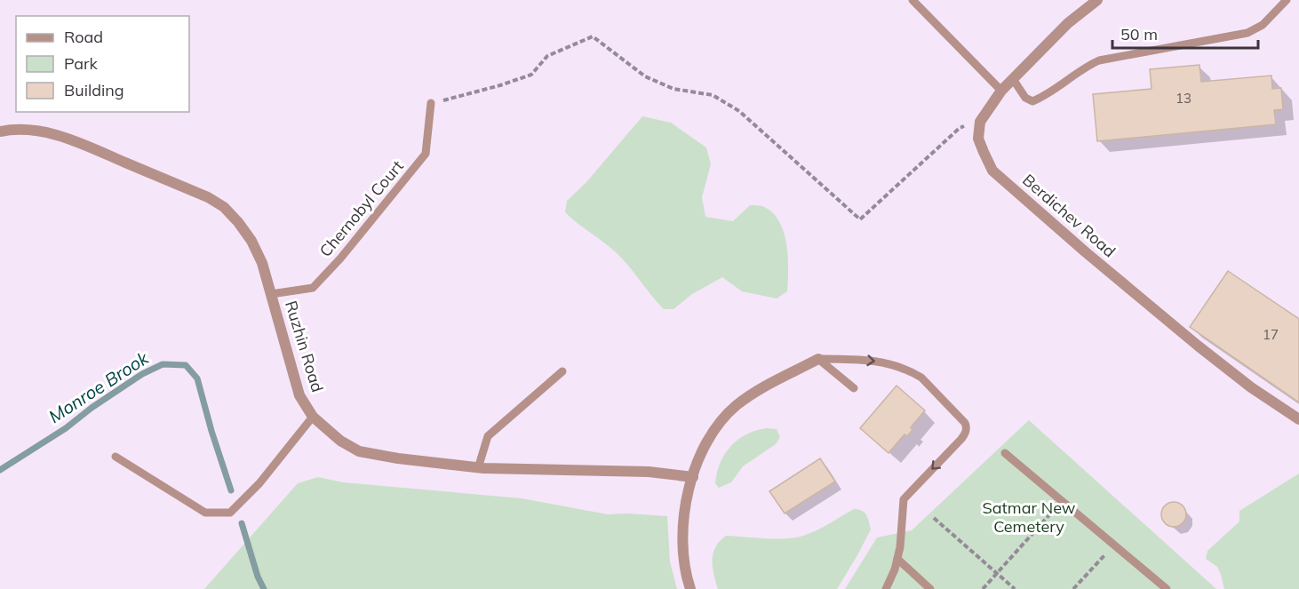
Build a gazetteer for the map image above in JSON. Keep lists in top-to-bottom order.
{
  "streets": {
    "street": ["Berdichev Road", "Ruzhin Road"],
    "lane": ["Chernobyl Court"]
  },
  "crossings": [
    ["Chernobyl Court", "Ruzhin Road"]
  ],
  "water": ["Monroe Brook"],
  "parks": ["Satmar New Cemetery"],
  "house_numbers": ["13", "17"],
  "legend": ["Road", "Park", "Building"],
  "scale_bar": "50 m"
}
